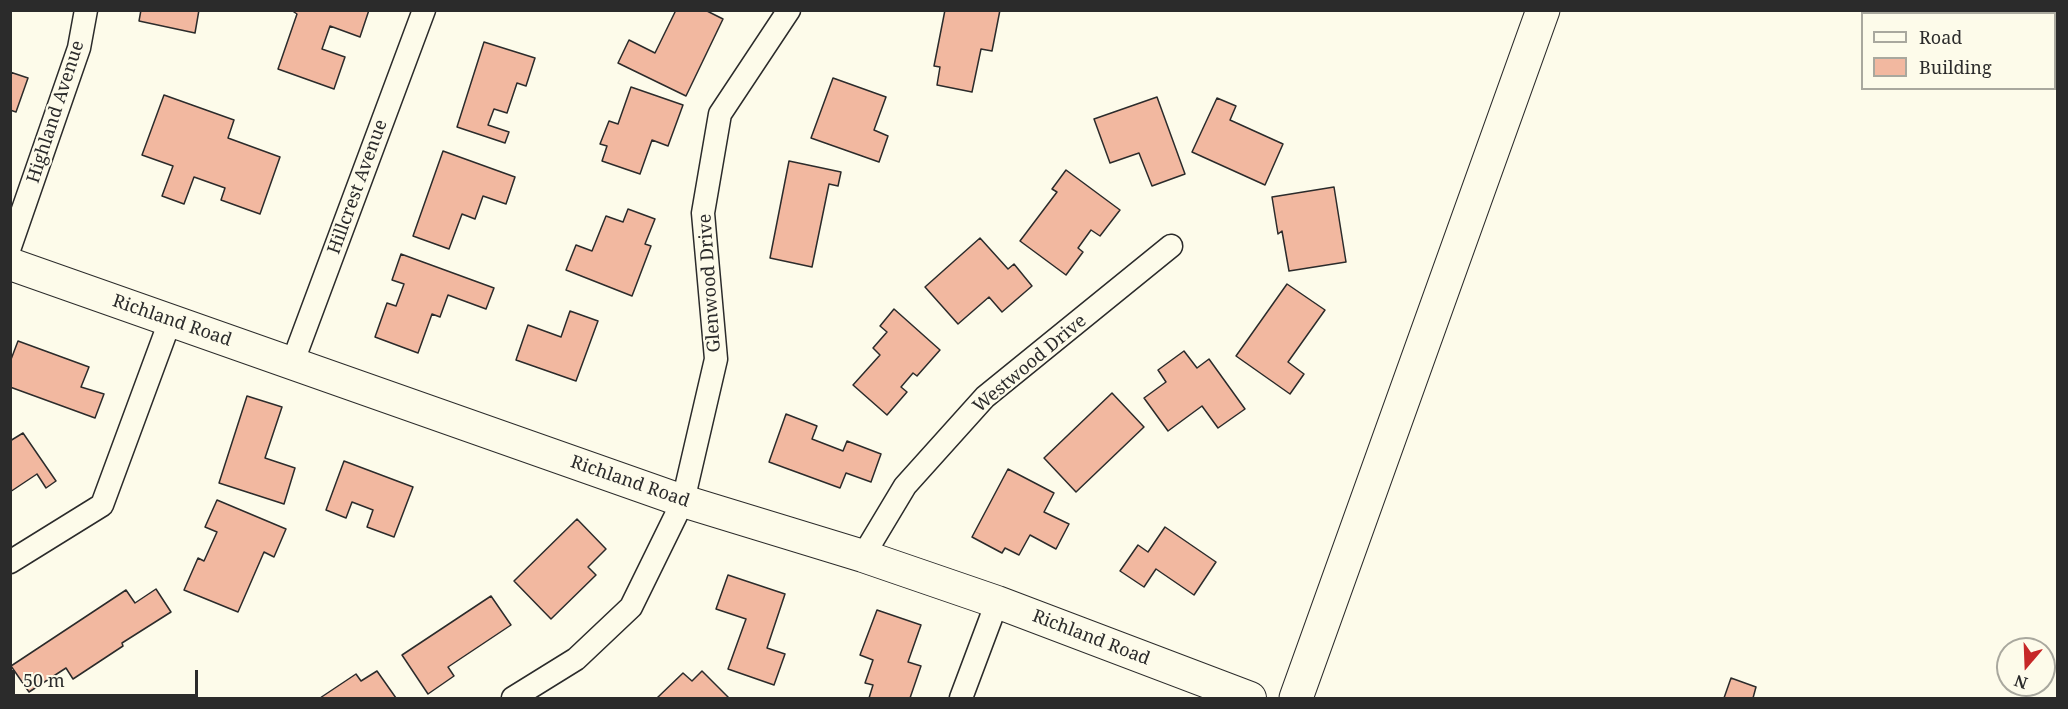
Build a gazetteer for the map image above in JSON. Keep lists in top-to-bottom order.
{
  "streets": {
    "street": [
      "Highland Avenue",
      "Hillcrest Avenue",
      "Glenwood Drive",
      "Richland Road",
      "Westwood Drive"
    ]
  },
  "crossings": [
    ["Hillcrest Avenue", "Richland Road"],
    ["Glenwood Drive", "Richland Road"],
    ["Richland Road", "Westwood Drive"]
  ],
  "legend": ["Road", "Building"],
  "scale_bar": "50 m",
  "north": "bottom"
}
